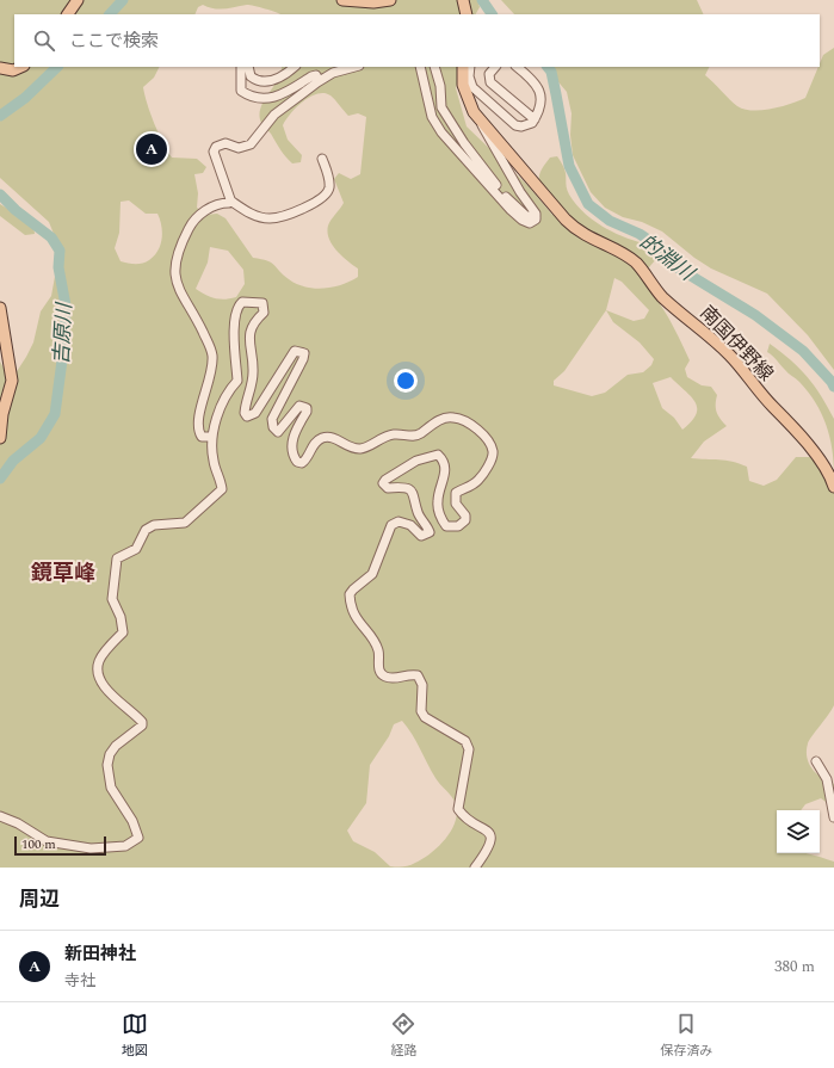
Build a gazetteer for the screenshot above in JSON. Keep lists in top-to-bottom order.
{
  "streets": {
    "main road": ["南国伊野線"]
  },
  "districts": ["鏡草峰"],
  "water": ["的淵川", "吉原川"],
  "scale_bar": "100 m",
  "page": {
    "search": "ここで検索",
    "pins": "A",
    "scale": "100 m",
    "heading": "周辺",
    "list": [
      {
        "mark": "A",
        "name": "新田神社",
        "note": "寺社",
        "value": "380 m"
      }
    ],
    "nav": ["地図", "経路", "保存済み"]
  }
}
